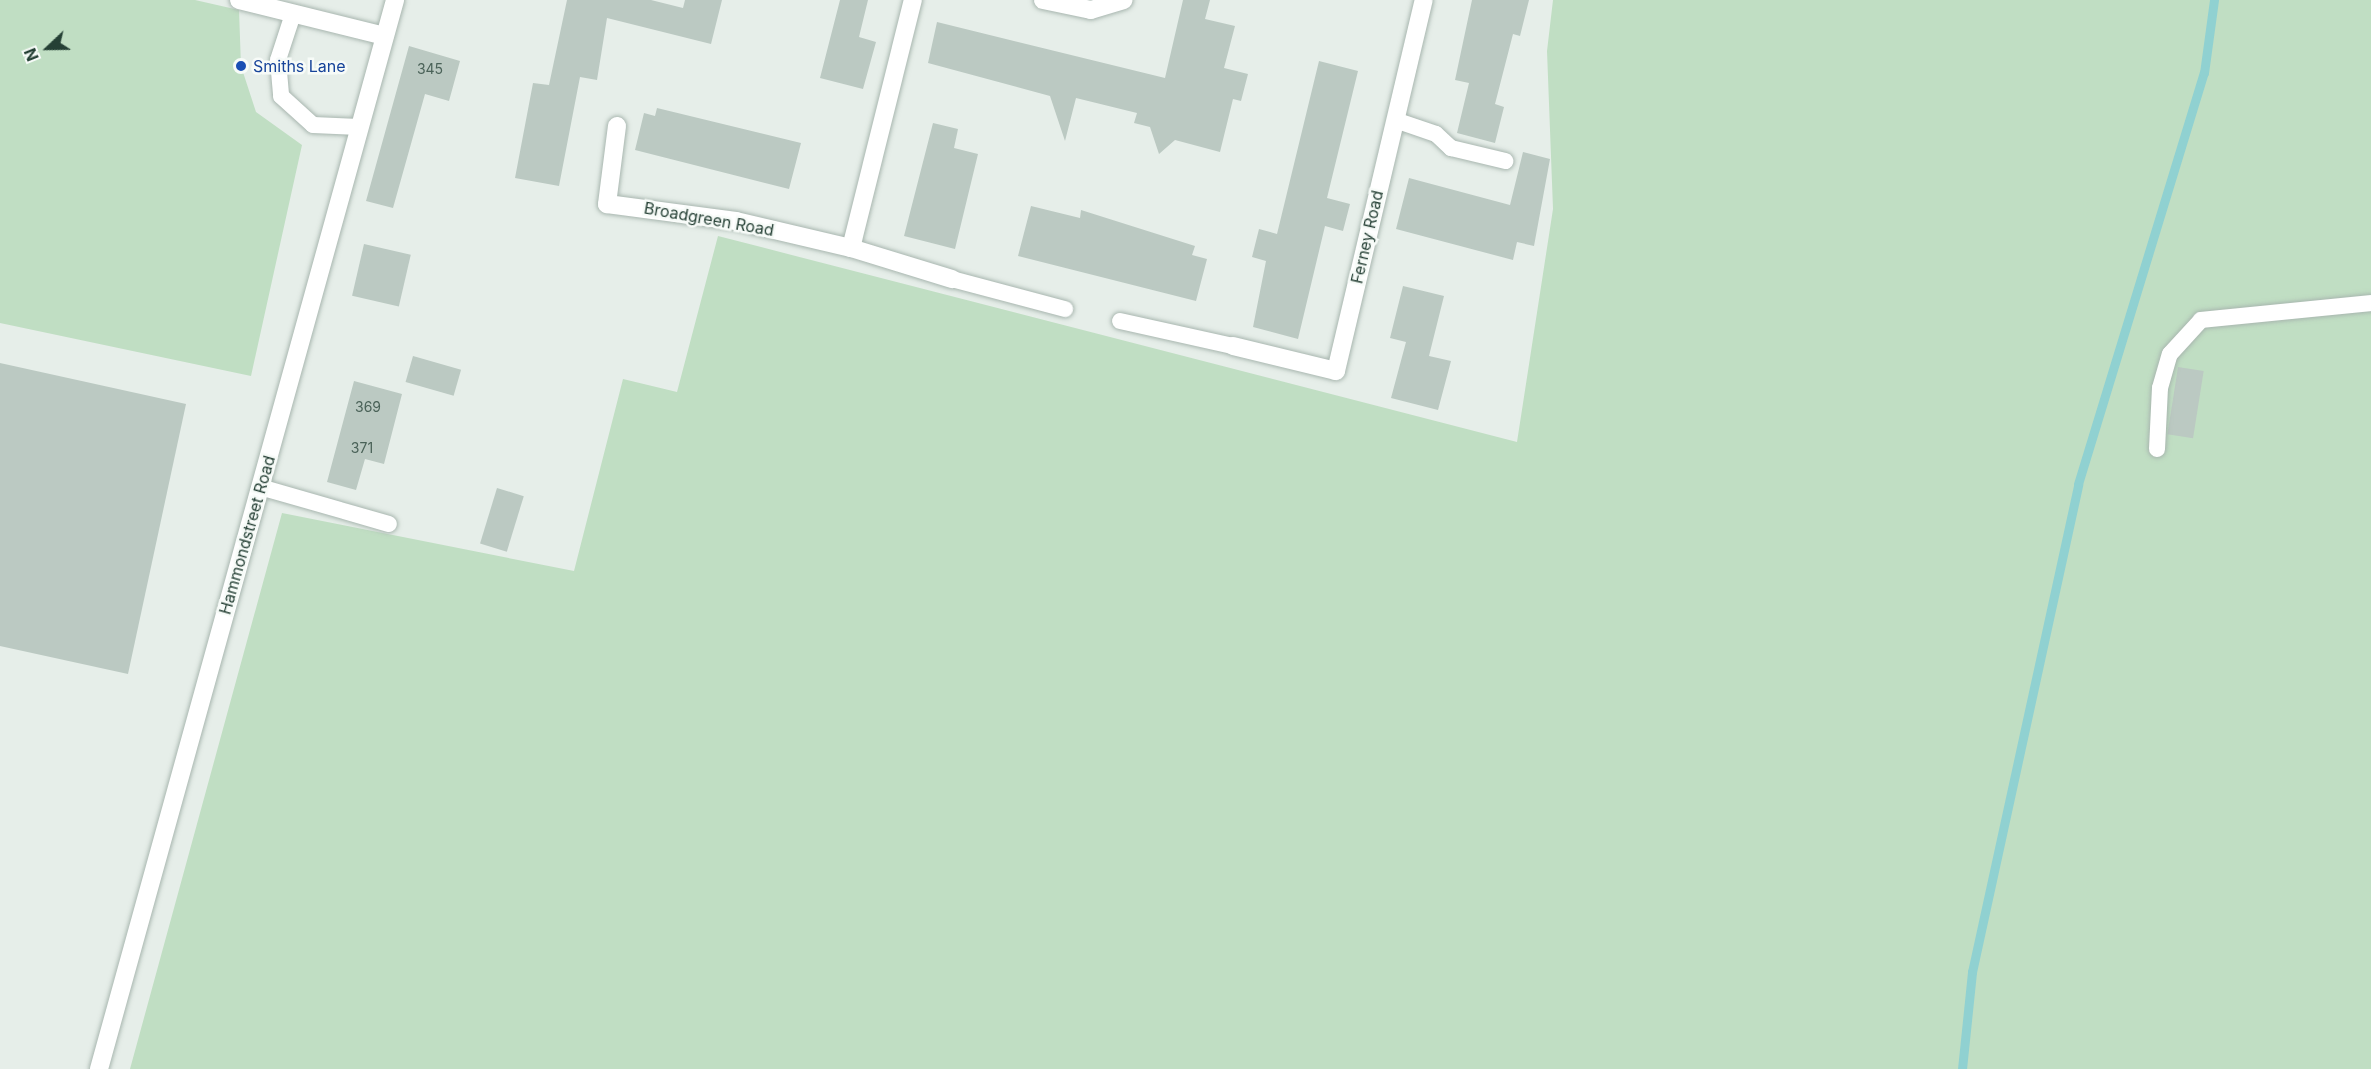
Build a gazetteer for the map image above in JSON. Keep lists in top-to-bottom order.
{
  "streets": {
    "street": ["Broadgreen Road", "Ferney Road", "Hammondstreet Road"]
  },
  "places": ["Smiths Lane"],
  "house_numbers": ["345", "369", "371"],
  "north": "left"
}
